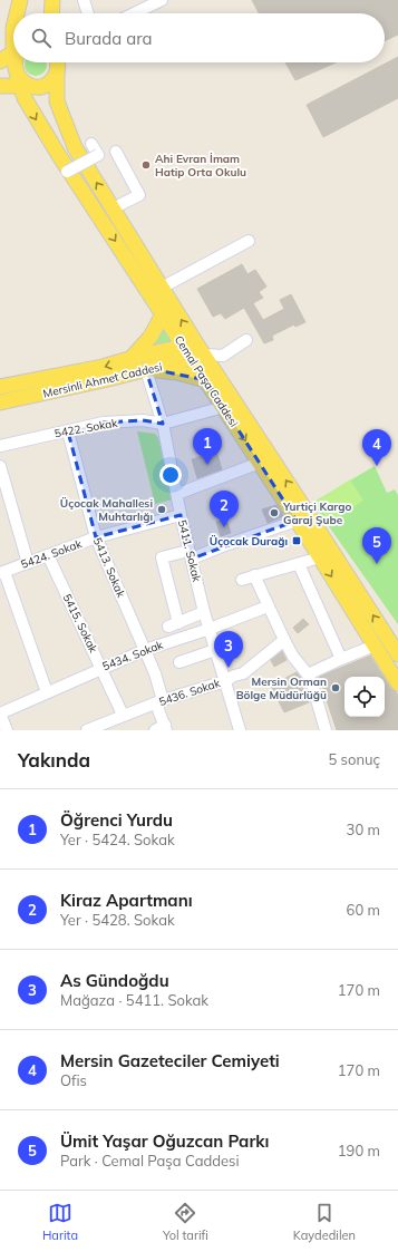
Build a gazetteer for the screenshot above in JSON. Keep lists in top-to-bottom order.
{
  "streets": {
    "main road": ["Mersinli Ahmet Caddesi", "Cemal Paşa Caddesi"],
    "street": [
      "5422. Sokak",
      "5411. Sokak",
      "5424. Sokak",
      "5413. Sokak",
      "5415. Sokak",
      "5434. Sokak",
      "5436. Sokak"
    ]
  },
  "crossings": [
    ["Mersinli Ahmet Caddesi", "Cemal Paşa Caddesi"],
    ["Mersinli Ahmet Caddesi", "5411. Sokak"],
    ["Cemal Paşa Caddesi", "5422. Sokak"],
    ["5422. Sokak", "5411. Sokak"],
    ["5422. Sokak", "5413. Sokak"],
    ["5411. Sokak", "5424. Sokak"],
    ["5411. Sokak", "5434. Sokak"],
    ["5411. Sokak", "5436. Sokak"],
    ["5424. Sokak", "5413. Sokak"],
    ["5424. Sokak", "5415. Sokak"],
    ["5413. Sokak", "5434. Sokak"],
    ["5413. Sokak", "5436. Sokak"],
    ["5415. Sokak", "5434. Sokak"],
    ["5415. Sokak", "5436. Sokak"]
  ],
  "places": {
    "other": [
      "Ahi Evran İmam Hatip Orta Okulu",
      "Üçocak Mahallesi Muhtarlığı",
      "Yurtiçi Kargo Garaj Şube",
      "Mersin Orman Bölge Müdürlüğü"
    ],
    "transit": ["Üçocak Durağı"]
  },
  "page": {
    "search": "Burada ara",
    "pins": [
      "1",
      "4",
      "2",
      "5",
      "3"
    ],
    "heading": ["Yakında", "5 sonuç"],
    "list": [
      {
        "mark": "1",
        "name": "Öğrenci Yurdu",
        "note": "Yer · 5424. Sokak",
        "value": "30 m"
      },
      {
        "mark": "2",
        "name": "Kiraz Apartmanı",
        "note": "Yer · 5428. Sokak",
        "value": "60 m"
      },
      {
        "mark": "3",
        "name": "As Gündoğdu",
        "note": "Mağaza · 5411. Sokak",
        "value": "170 m"
      },
      {
        "mark": "4",
        "name": "Mersin Gazeteciler Cemiyeti",
        "note": "Ofis",
        "value": "170 m"
      },
      {
        "mark": "5",
        "name": "Ümit Yaşar Oğuzcan Parkı",
        "note": "Park · Cemal Paşa Caddesi",
        "value": "190 m"
      }
    ],
    "nav": ["Harita", "Yol tarifi", "Kaydedilen"]
  }
}
